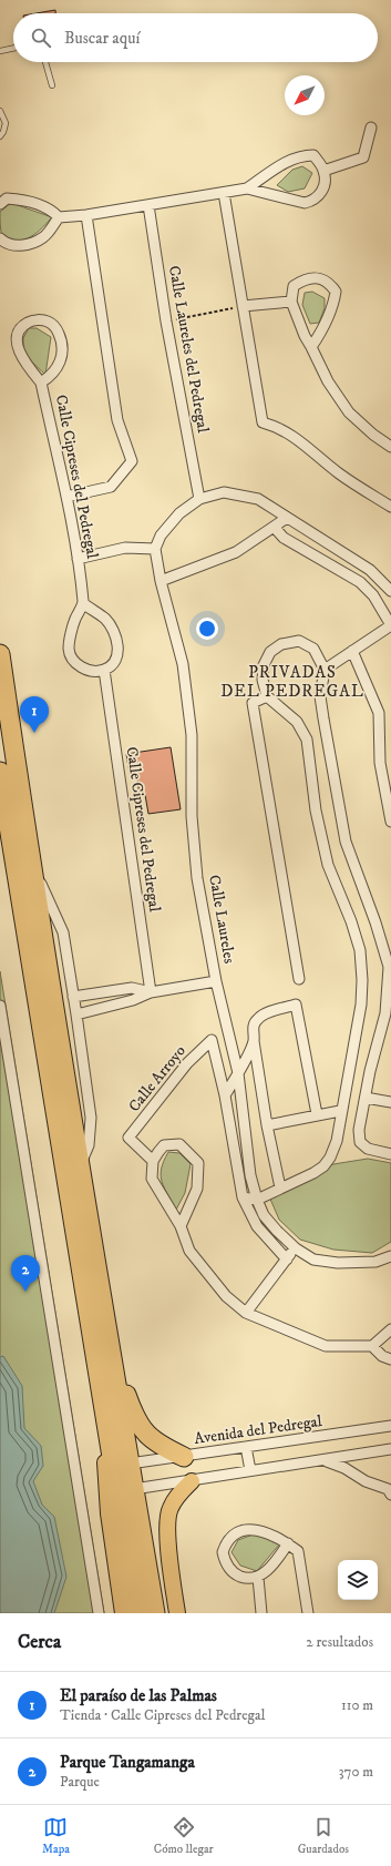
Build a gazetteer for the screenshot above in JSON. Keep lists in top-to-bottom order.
{
  "streets": {
    "street": [
      "Calle Laureles del Pedregal",
      "Calle Cipreses del Pedregal",
      "Calle Laureles",
      "Calle Arroyo",
      "Avenida del Pedregal"
    ]
  },
  "districts": ["PRIVADAS DEL PEDREGAL"],
  "north": "bottom left",
  "page": {
    "search": "Buscar aquí",
    "pins": ["1", "2"],
    "heading": ["Cerca", "2 resultados"],
    "list": [
      {
        "mark": "1",
        "name": "El paraíso de las Palmas",
        "note": "Tienda · Calle Cipreses del Pedregal",
        "value": "110 m"
      },
      {
        "mark": "2",
        "name": "Parque Tangamanga",
        "note": "Parque",
        "value": "370 m"
      }
    ],
    "nav": ["Mapa", "Cómo llegar", "Guardados"]
  }
}
